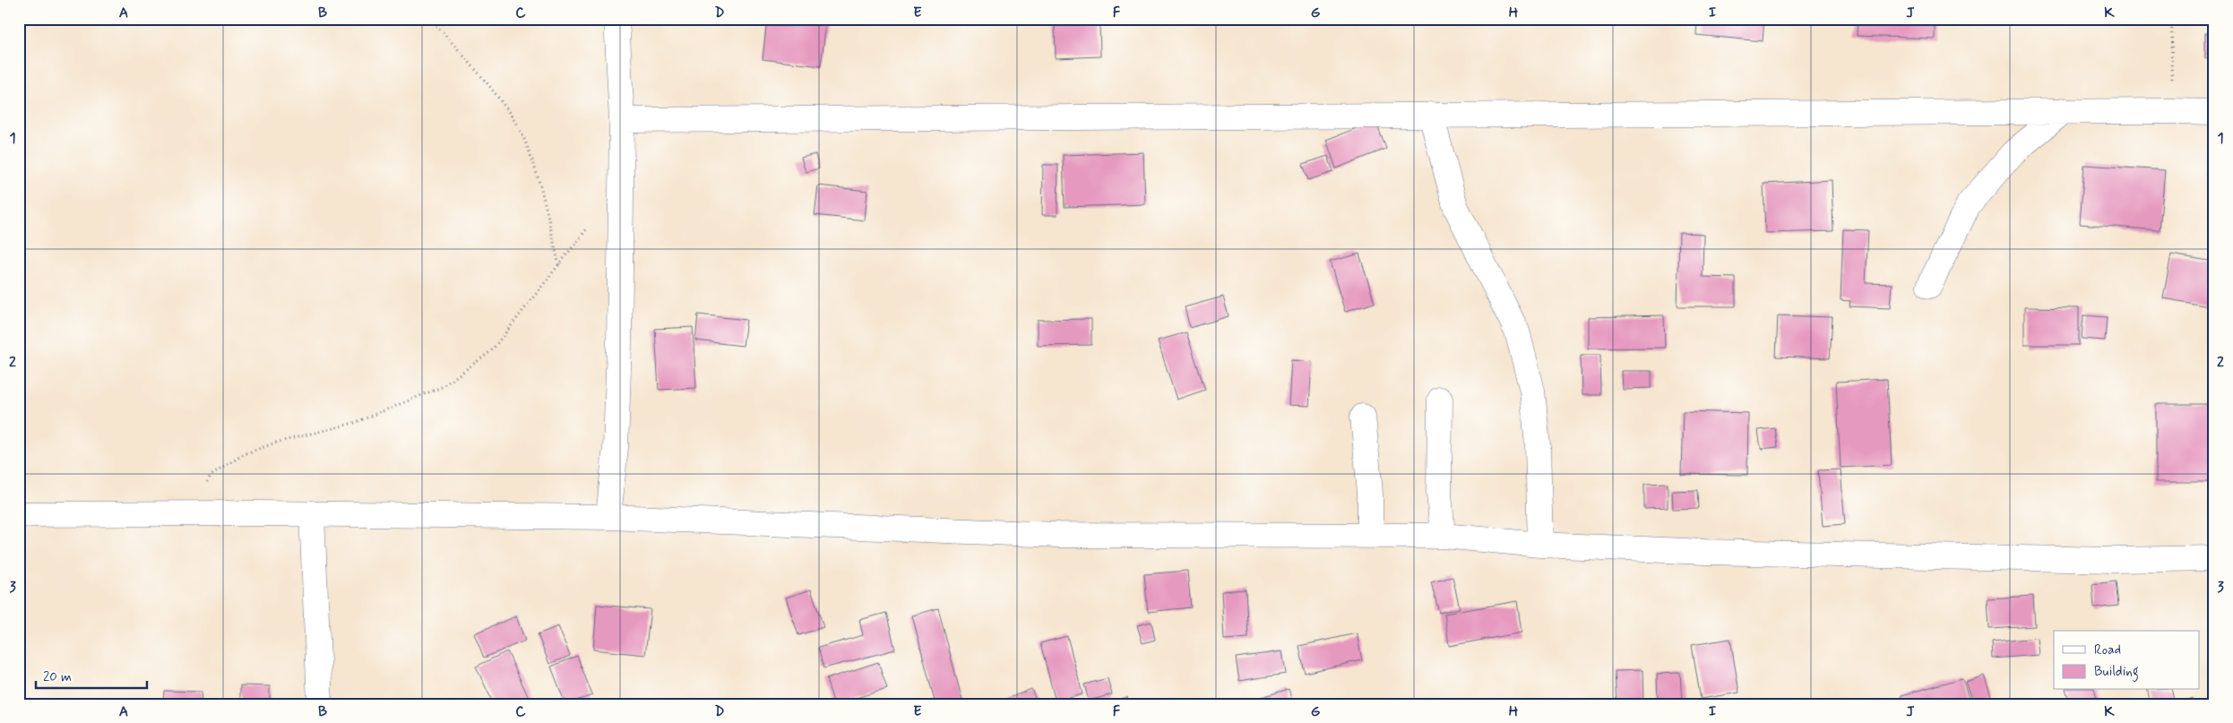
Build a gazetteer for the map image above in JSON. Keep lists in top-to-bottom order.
{
  "legend": ["Road", "Building"],
  "scale_bar": "20 m",
  "grid": {
    "columns": [
      "A",
      "B",
      "C",
      "D",
      "E",
      "F",
      "G",
      "H",
      "I",
      "J",
      "K"
    ],
    "rows": ["1", "2", "3"]
  }
}
